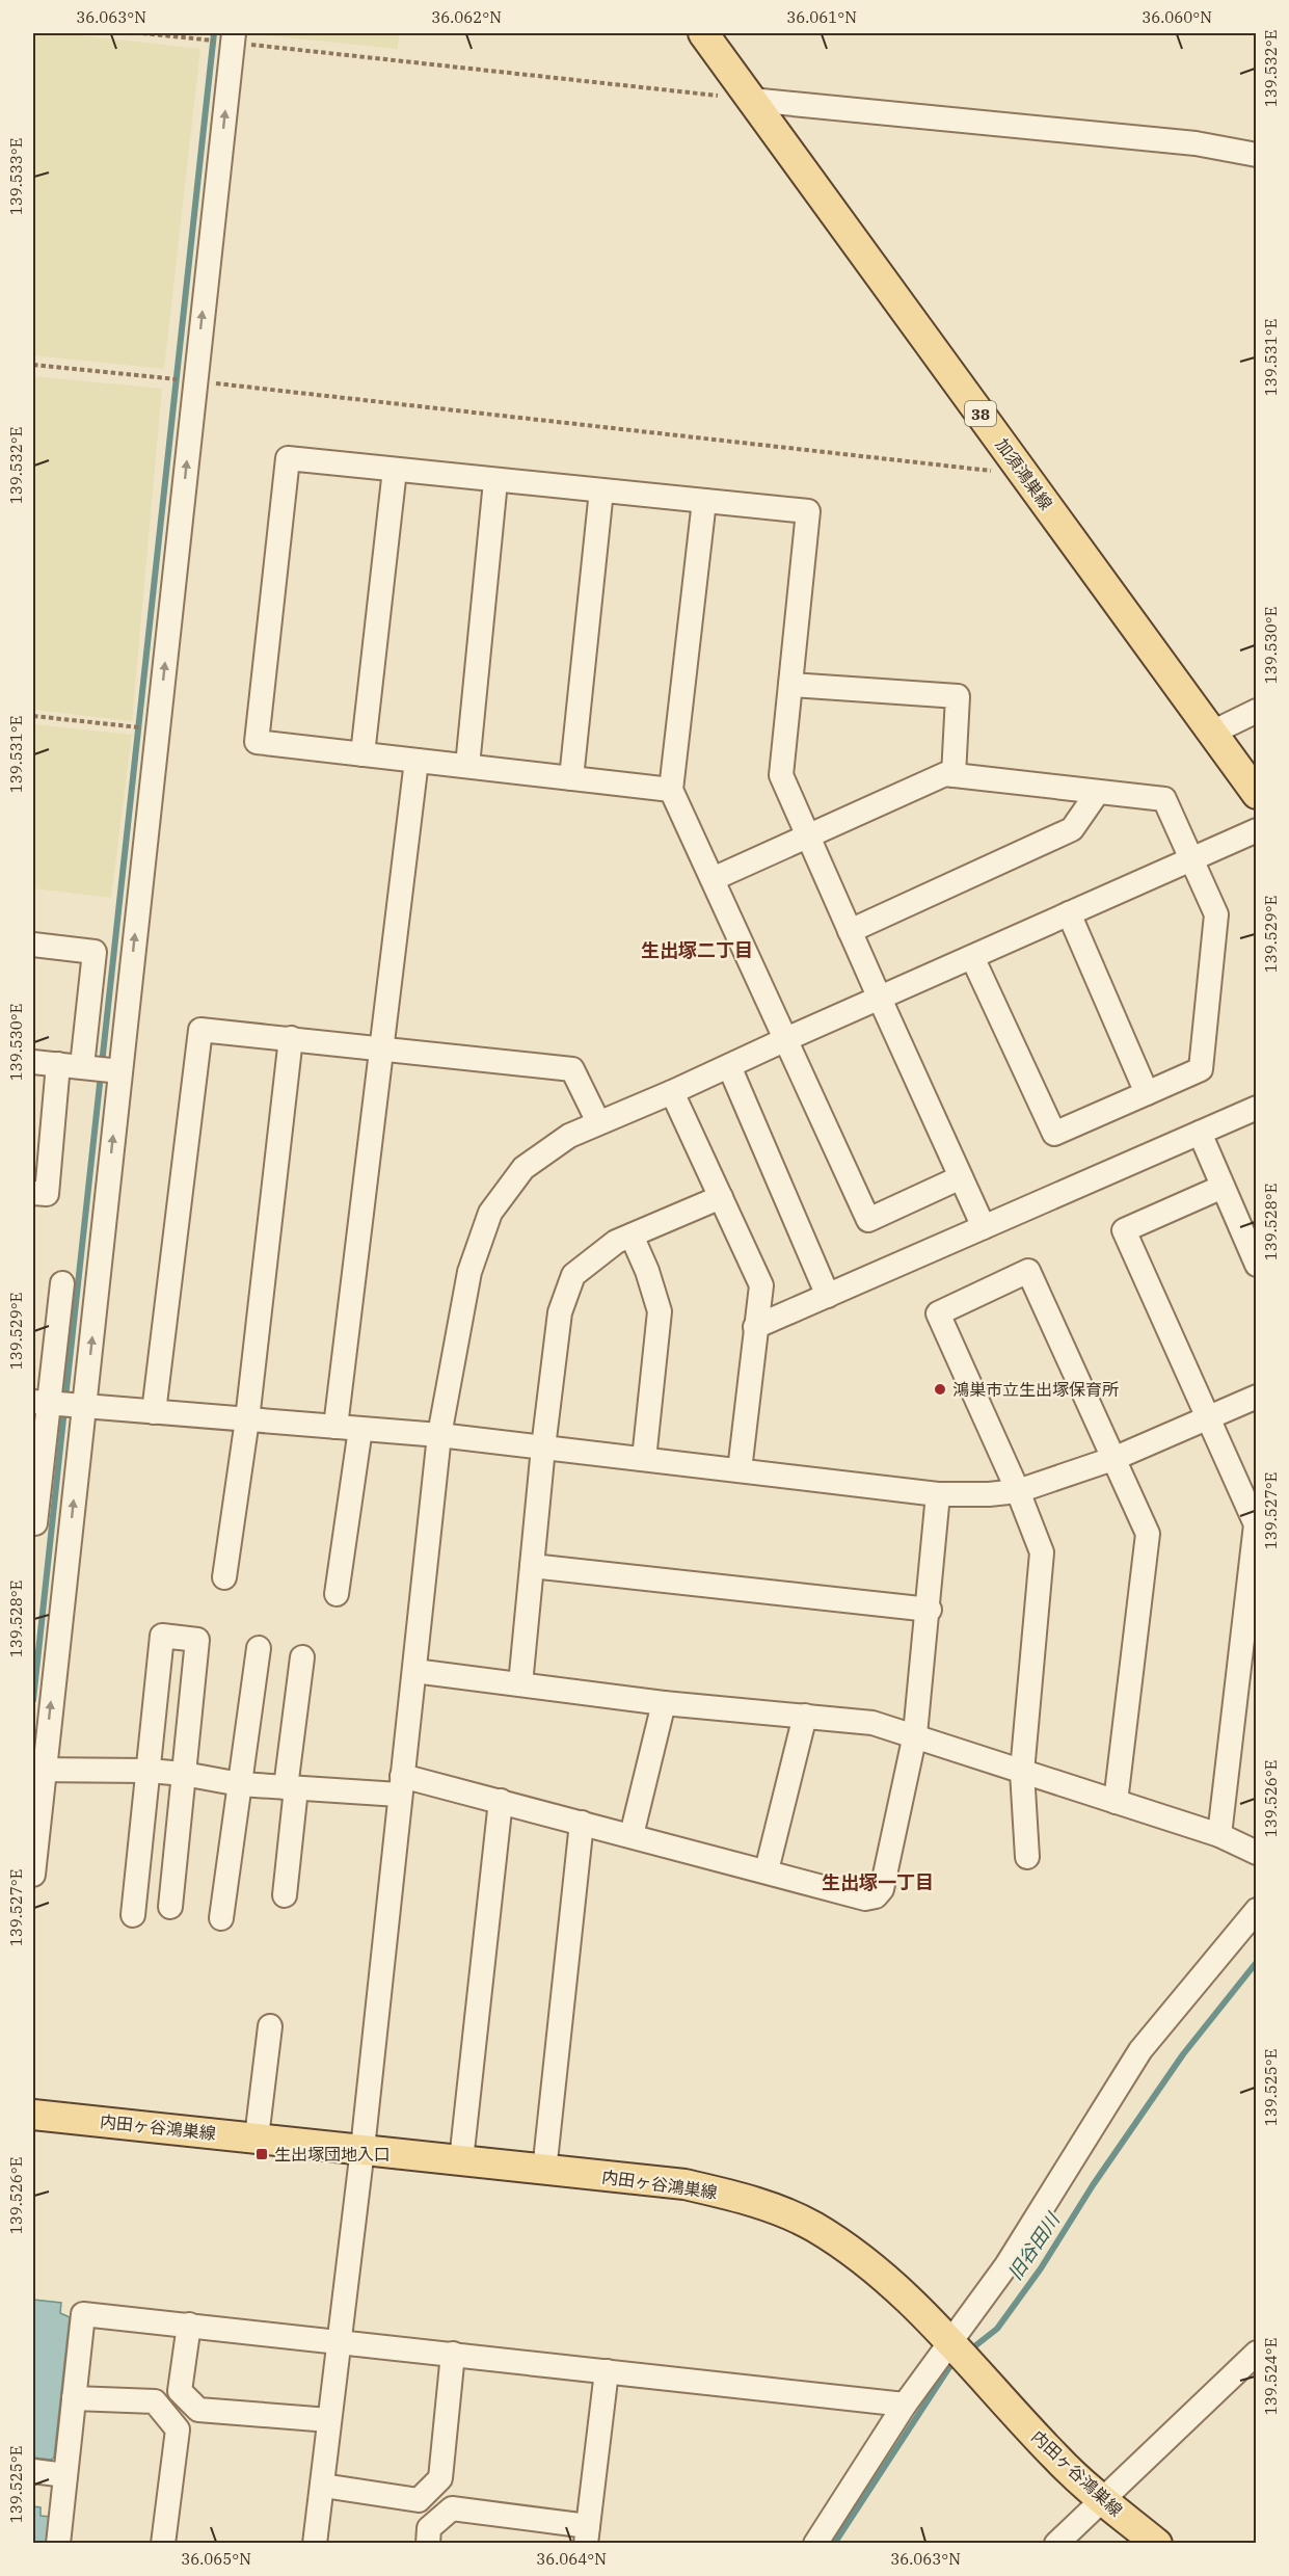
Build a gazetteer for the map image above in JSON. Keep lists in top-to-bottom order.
{
  "streets": {
    "main road": ["38", "加須鴻巣線", "内田ヶ谷鴻巣線"]
  },
  "districts": ["生出塚二丁目", "生出塚一丁目"],
  "water": ["旧谷田川"],
  "places": {
    "other": ["鴻巣市立生出塚保育所"],
    "transit": ["生出塚団地入口"]
  },
  "coordinates": [
    "36.063°N",
    "36.062°N",
    "36.061°N",
    "36.060°N",
    "139.532°E",
    "139.533°E",
    "139.531°E",
    "139.530°E",
    "139.529°E",
    "139.528°E",
    "139.527°E",
    "139.526°E",
    "139.525°E",
    "139.524°E",
    "36.065°N",
    "36.064°N"
  ]
}
